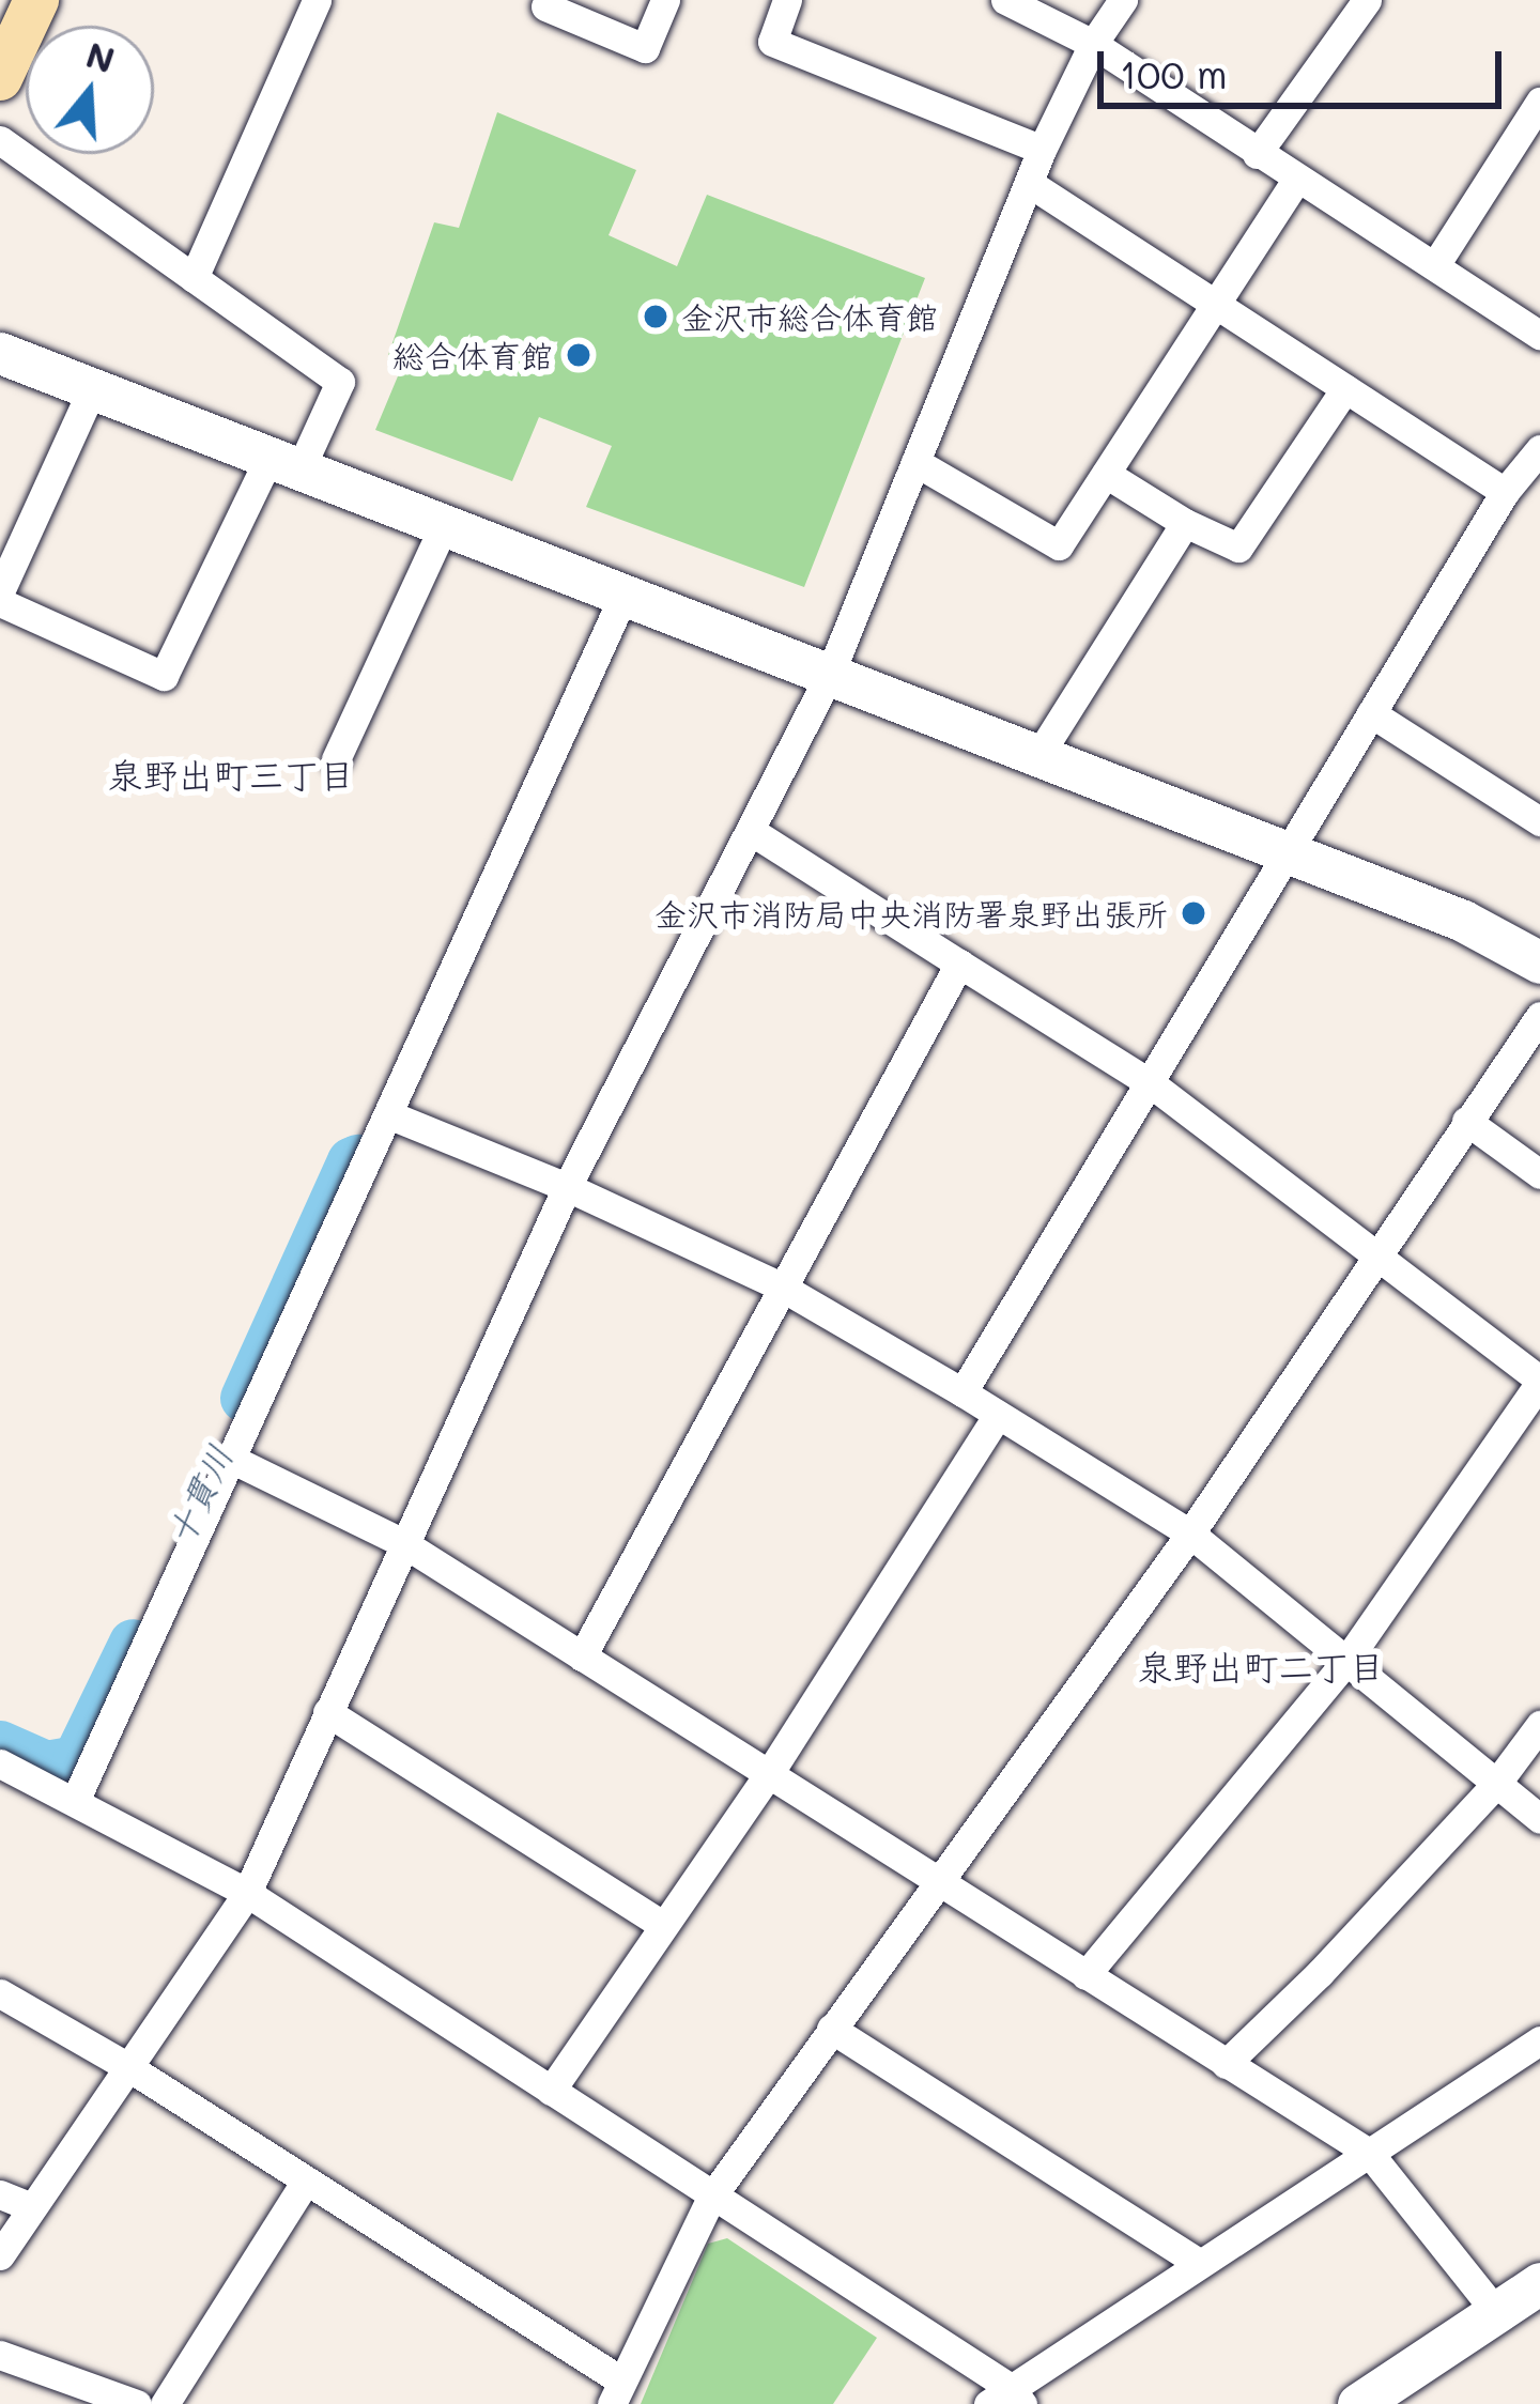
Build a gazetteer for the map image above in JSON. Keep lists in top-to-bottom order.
{
  "districts": ["泉野出町三丁目", "泉野出町二丁目"],
  "water": ["十貫川"],
  "places": ["金沢市総合体育館", "総合体育館", "金沢市消防局中央消防署泉野出張所"],
  "scale_bar": "100 m",
  "north": "top"
}
